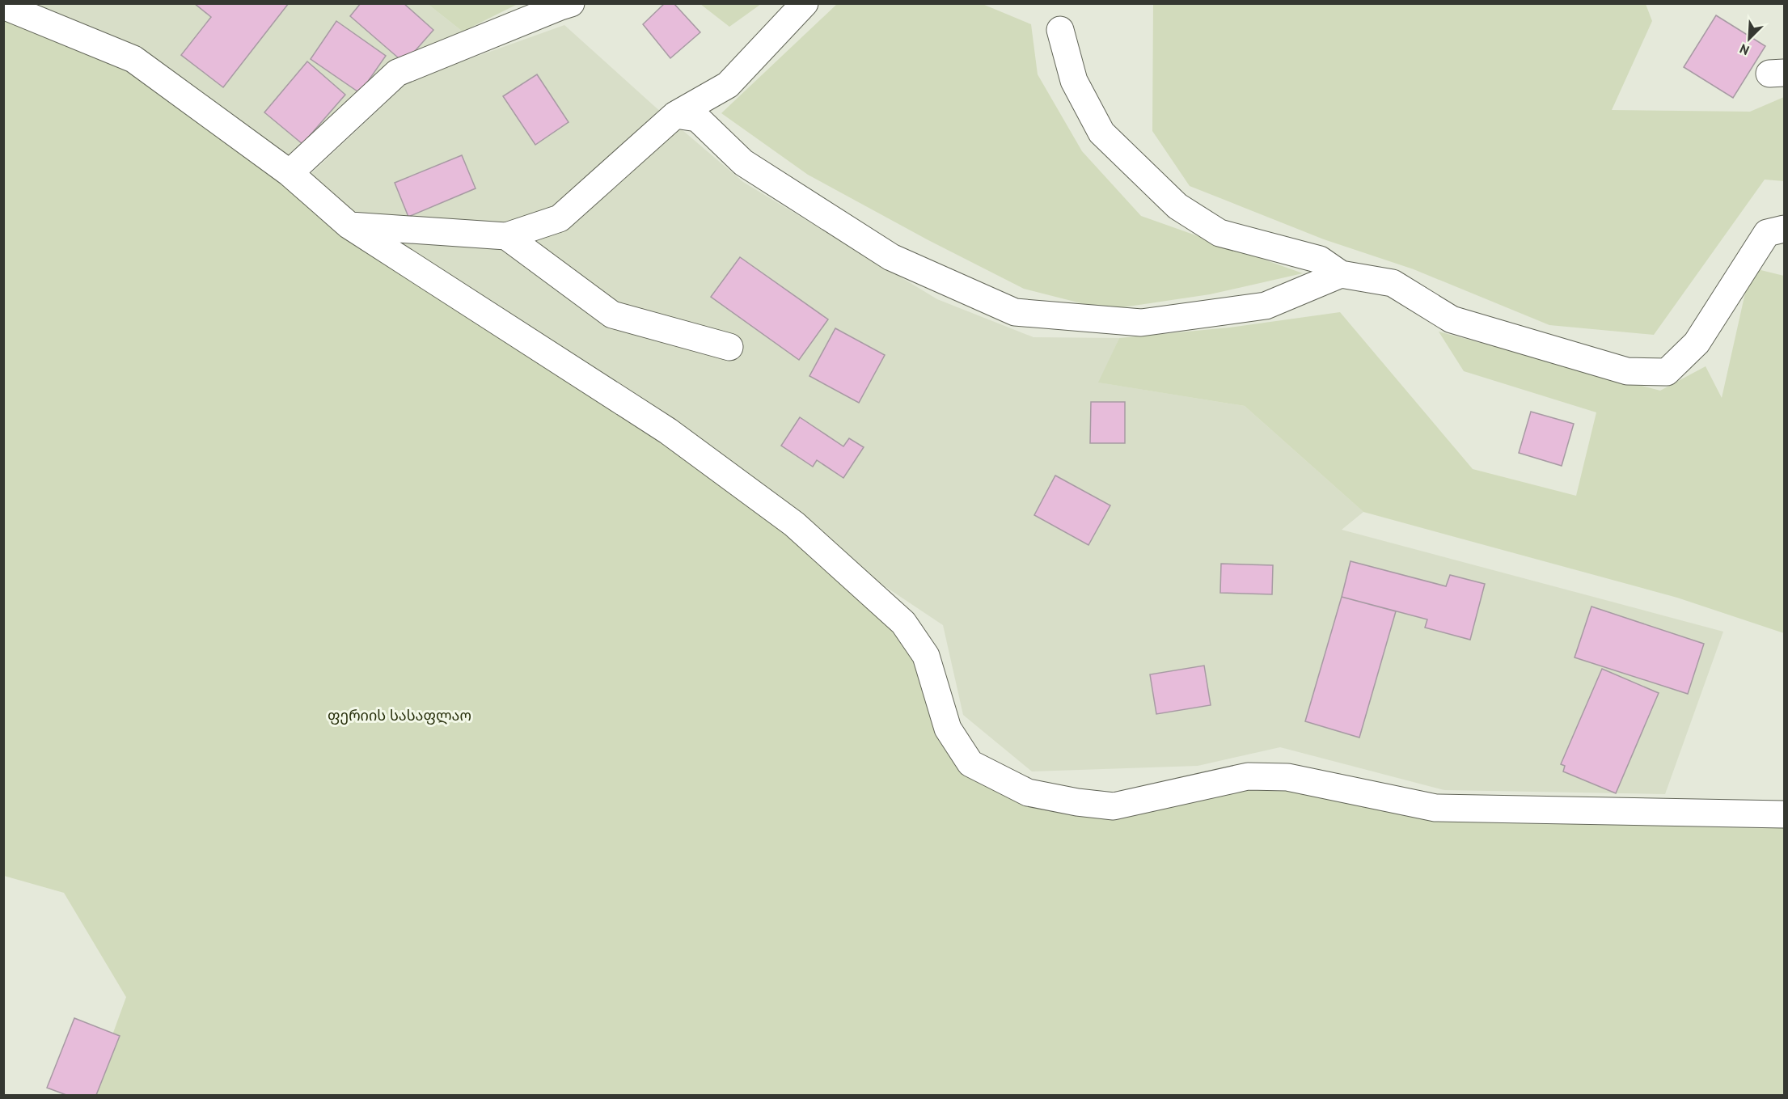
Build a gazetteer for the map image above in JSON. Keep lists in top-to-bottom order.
{
  "parks": ["ფერიის სასაფლაო"],
  "north": "bottom left"
}
